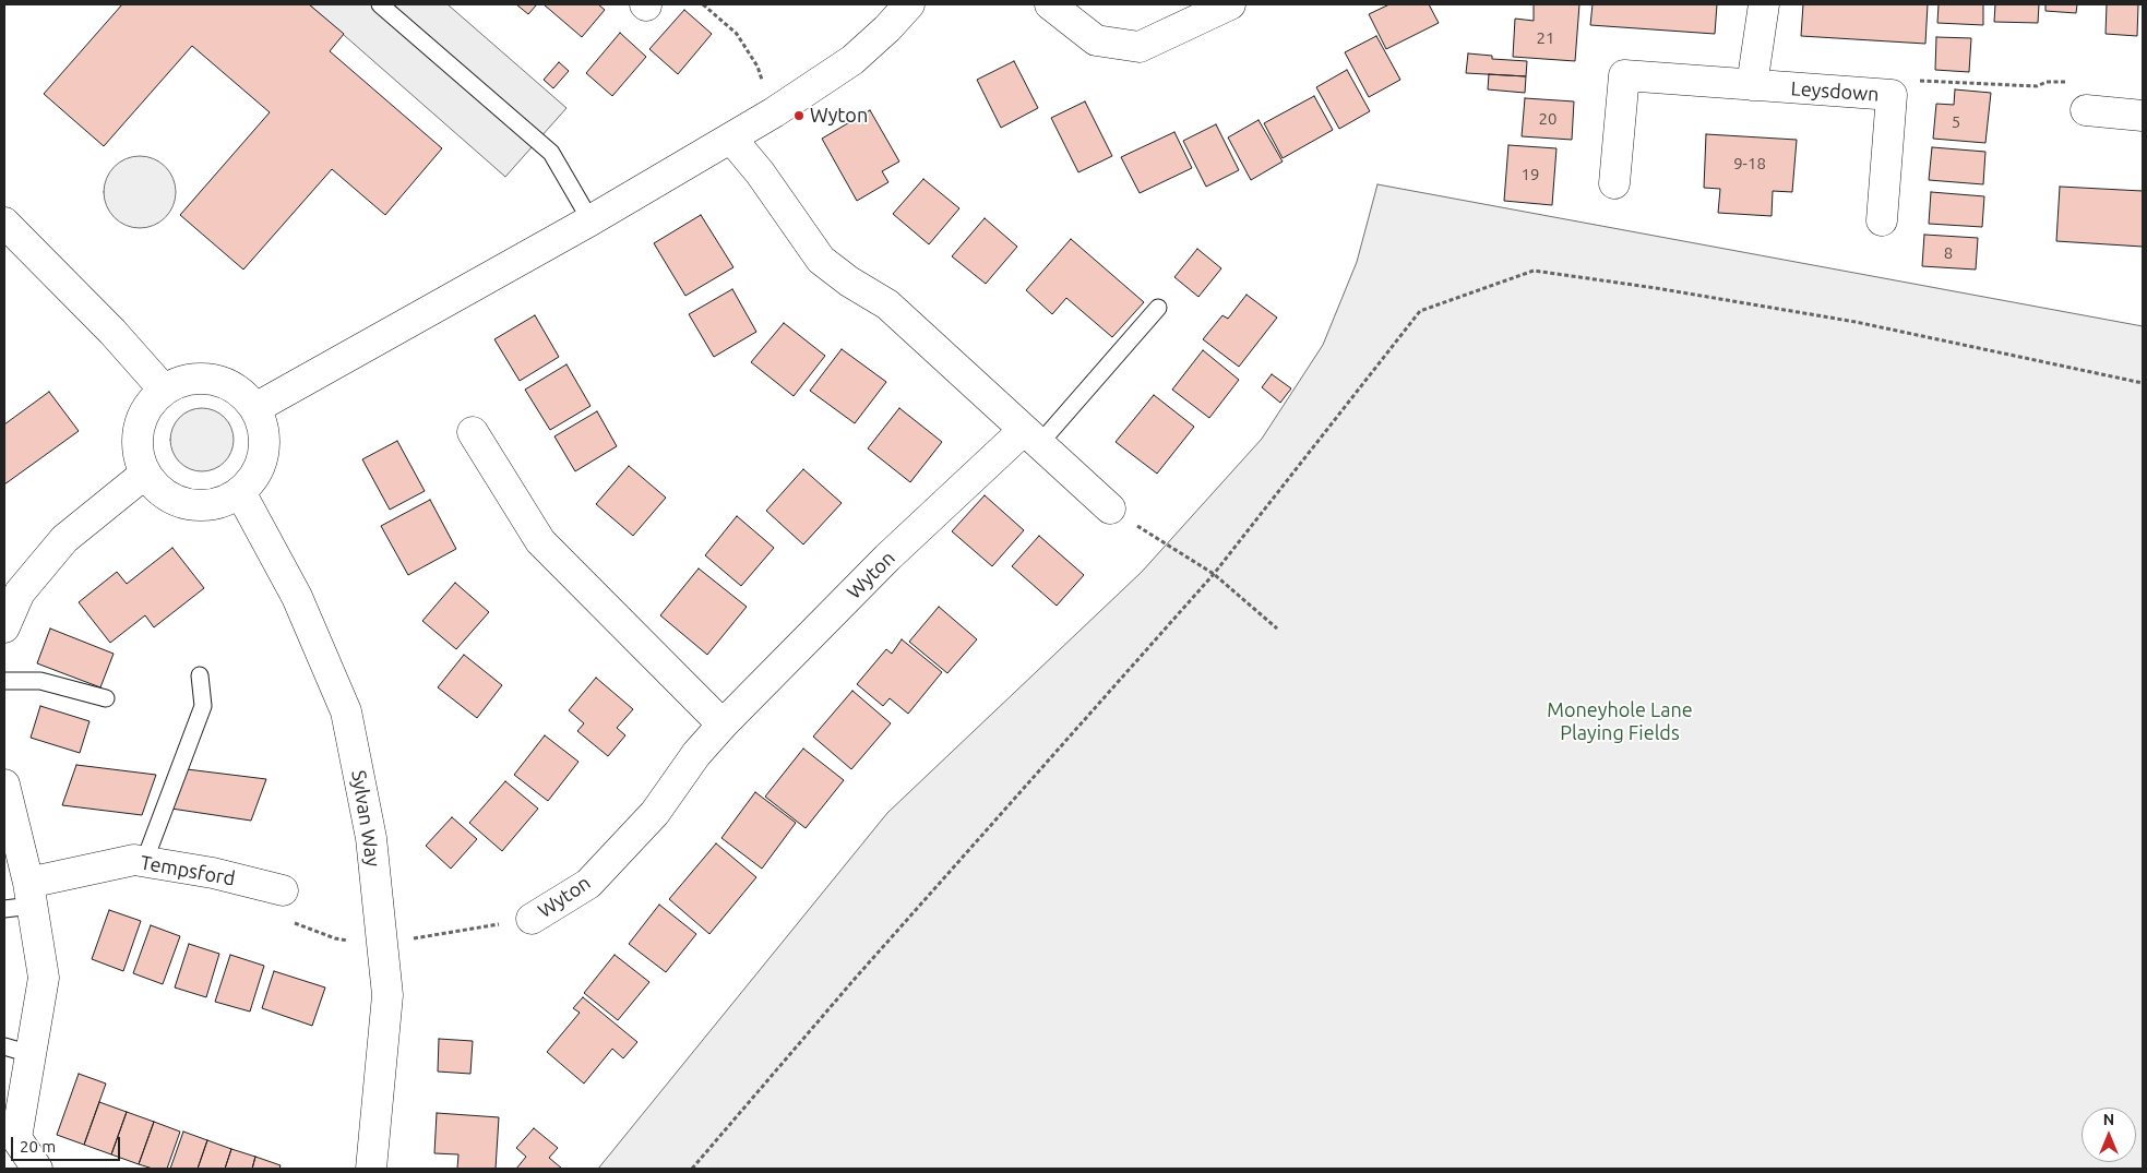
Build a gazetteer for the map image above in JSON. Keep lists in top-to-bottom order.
{
  "streets": {
    "street": [
      "Leysdown",
      "Wyton",
      "Sylvan Way",
      "Tempsford"
    ]
  },
  "parks": ["Moneyhole Lane Playing Fields"],
  "places": ["Wyton"],
  "house_numbers": [
    "21",
    "20",
    "5",
    "9-18",
    "19",
    "8"
  ],
  "scale_bar": "20 m",
  "north": "top"
}
